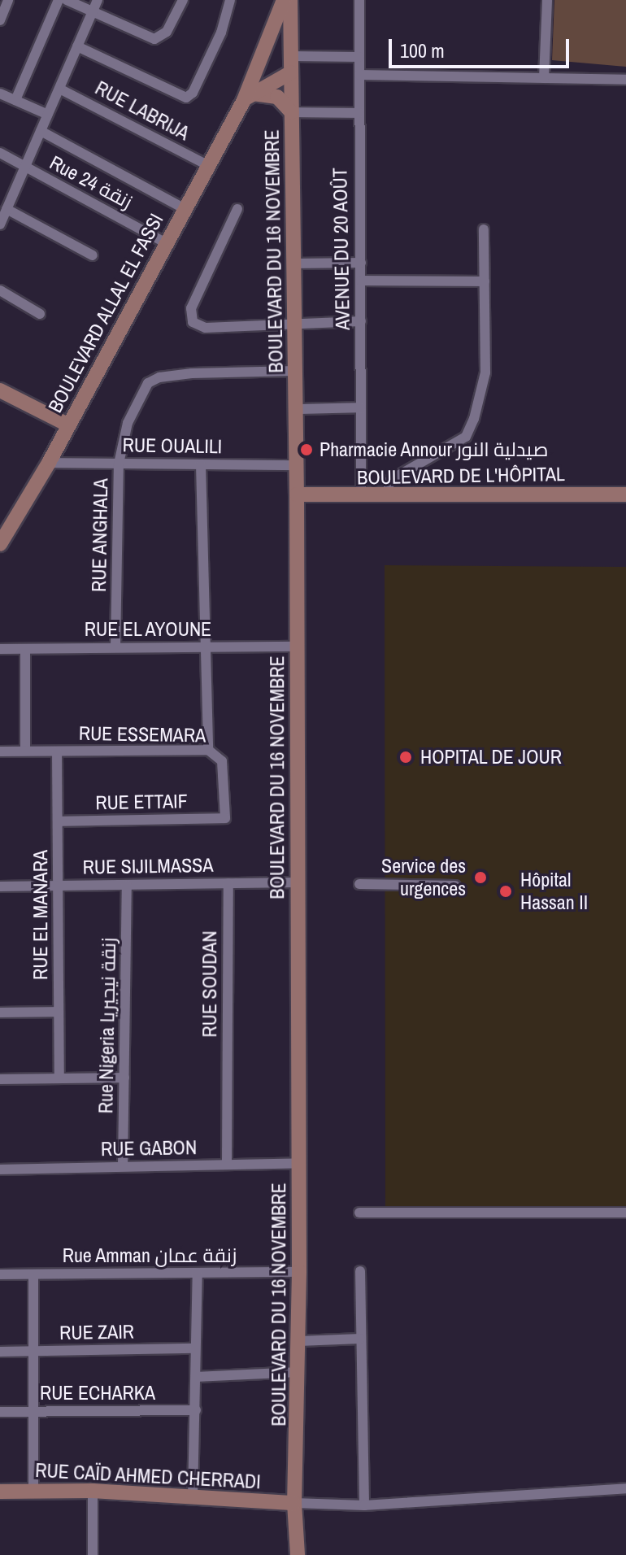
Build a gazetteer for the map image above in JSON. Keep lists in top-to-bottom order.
{
  "streets": {
    "street": [
      "RUE LABRIJA",
      "Rue 24 زنقة",
      "AVENUE DU 20 AOÛT",
      "BOULEVARD DU 16 NOVEMBRE",
      "BOULEVARD ALLAL EL FASSI",
      "RUE OUALILI",
      "BOULEVARD DE L'HÔPITAL",
      "RUE ANGHALA",
      "RUE EL AYOUNE",
      "RUE ESSEMARA",
      "RUE ETTAIF",
      "RUE SIJILMASSA",
      "RUE EL MANARA",
      "RUE SOUDAN",
      "Rue Nigeria زنقة نيجيريا",
      "RUE GABON",
      "Rue Amman زنقة عمان",
      "RUE ZAIR",
      "RUE ECHARKA",
      "RUE CAÏD AHMED CHERRADI"
    ]
  },
  "crossings": [
    ["RUE LABRIJA", "BOULEVARD ALLAL EL FASSI"],
    ["Rue 24 زنقة", "BOULEVARD ALLAL EL FASSI"],
    ["AVENUE DU 20 AOÛT", "BOULEVARD DE L'HÔPITAL"],
    ["BOULEVARD DU 16 NOVEMBRE", "RUE OUALILI"],
    ["BOULEVARD DU 16 NOVEMBRE", "BOULEVARD DE L'HÔPITAL"],
    ["BOULEVARD DU 16 NOVEMBRE", "RUE ANGHALA"],
    ["BOULEVARD DU 16 NOVEMBRE", "RUE EL AYOUNE"],
    ["BOULEVARD DU 16 NOVEMBRE", "RUE SIJILMASSA"],
    ["BOULEVARD DU 16 NOVEMBRE", "RUE GABON"],
    ["BOULEVARD DU 16 NOVEMBRE", "Rue Amman زنقة عمان"],
    ["BOULEVARD DU 16 NOVEMBRE", "RUE CAÏD AHMED CHERRADI"],
    ["BOULEVARD ALLAL EL FASSI", "RUE OUALILI"],
    ["RUE OUALILI", "RUE ANGHALA"],
    ["RUE ANGHALA", "RUE EL AYOUNE"],
    ["RUE ESSEMARA", "RUE ETTAIF"],
    ["RUE ESSEMARA", "RUE EL MANARA"],
    ["RUE ETTAIF", "RUE EL MANARA"],
    ["RUE SIJILMASSA", "RUE EL MANARA"],
    ["RUE SIJILMASSA", "RUE SOUDAN"],
    ["RUE SIJILMASSA", "Rue Nigeria زنقة نيجيريا"],
    ["RUE SOUDAN", "RUE GABON"],
    ["Rue Nigeria زنقة نيجيريا", "RUE GABON"]
  ],
  "places": [
    "Pharmacie Annour صيدلية النور",
    "HOPITAL DE JOUR",
    "Service des urgences",
    "Hôpital Hassan II"
  ],
  "scale_bar": "100 m"
}
